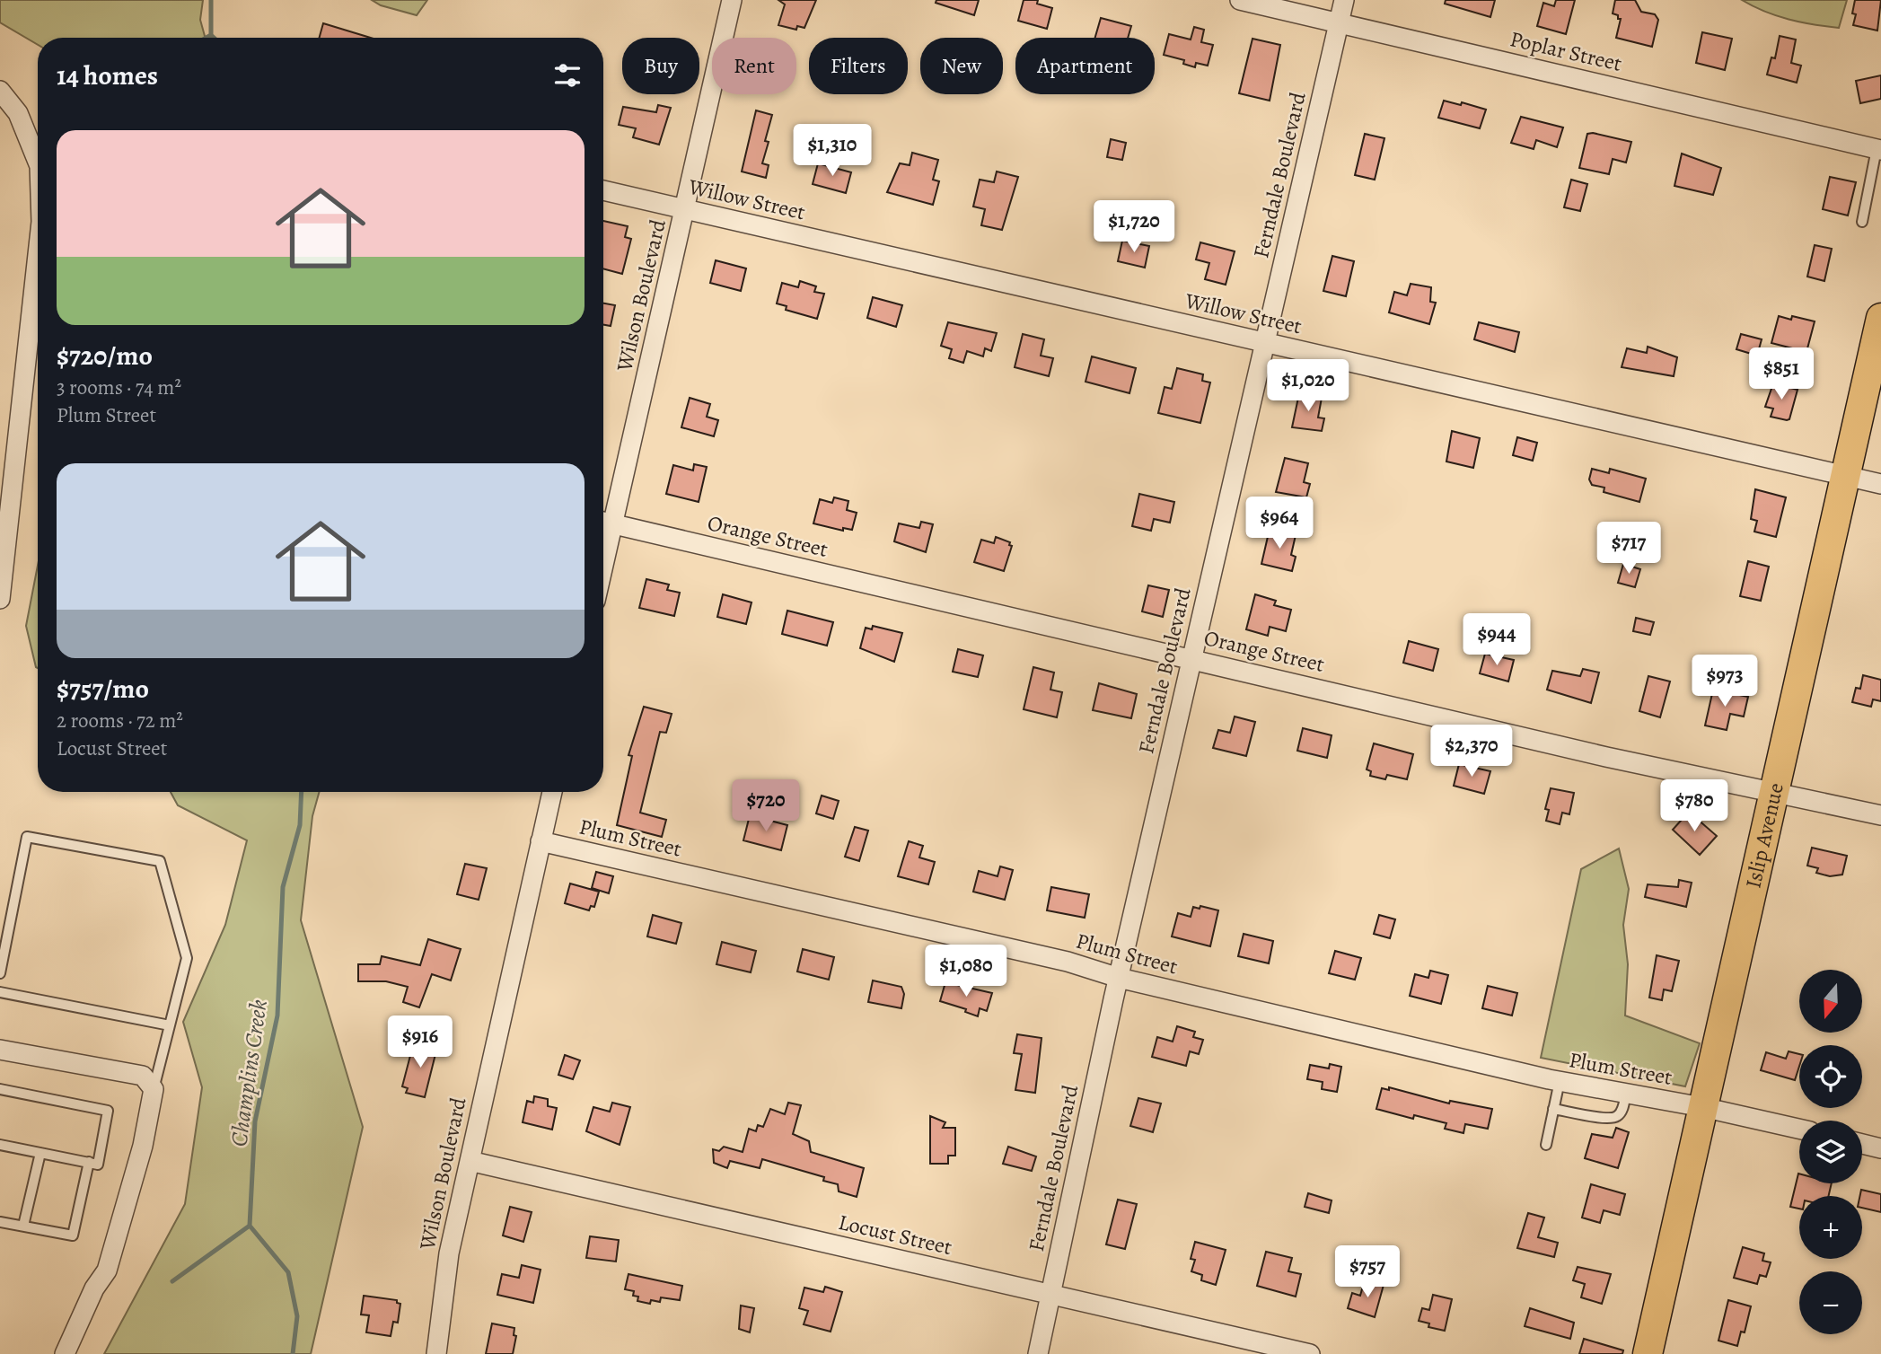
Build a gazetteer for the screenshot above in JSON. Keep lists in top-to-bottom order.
{
  "streets": {
    "main road": ["Islip Avenue"],
    "street": [
      "Poplar Street",
      "Ferndale Boulevard",
      "Willow Street",
      "Wilson Boulevard",
      "Orange Street",
      "Plum Street",
      "Locust Street"
    ]
  },
  "crossings": [
    ["Poplar Street", "Ferndale Boulevard"],
    ["Ferndale Boulevard", "Willow Street"],
    ["Ferndale Boulevard", "Orange Street"],
    ["Ferndale Boulevard", "Plum Street"],
    ["Ferndale Boulevard", "Locust Street"],
    ["Willow Street", "Wilson Boulevard"],
    ["Willow Street", "Islip Avenue"],
    ["Wilson Boulevard", "Orange Street"],
    ["Wilson Boulevard", "Plum Street"],
    ["Wilson Boulevard", "Locust Street"],
    ["Orange Street", "Islip Avenue"],
    ["Islip Avenue", "Plum Street"]
  ],
  "water": ["Champlins Creek"],
  "north": "bottom",
  "page": {
    "chip": [
      "Buy",
      "Rent",
      "Filters",
      "New",
      "Apartment"
    ],
    "heading": "14 homes",
    "list": [
      {
        "name": "$720/mo",
        "note": "3 rooms · 74 m² · Plum Street"
      },
      {
        "name": "$757/mo",
        "note": "2 rooms · 72 m² · Locust Street"
      }
    ],
    "price": [
      "$1,310",
      "$1,720",
      "$851",
      "$1,020",
      "$964",
      "$717",
      "$944",
      "$973",
      "$2,370",
      "$720",
      "$780",
      "$1,080",
      "$916",
      "$757"
    ],
    "map_buttons": ["+", "−"]
  }
}
